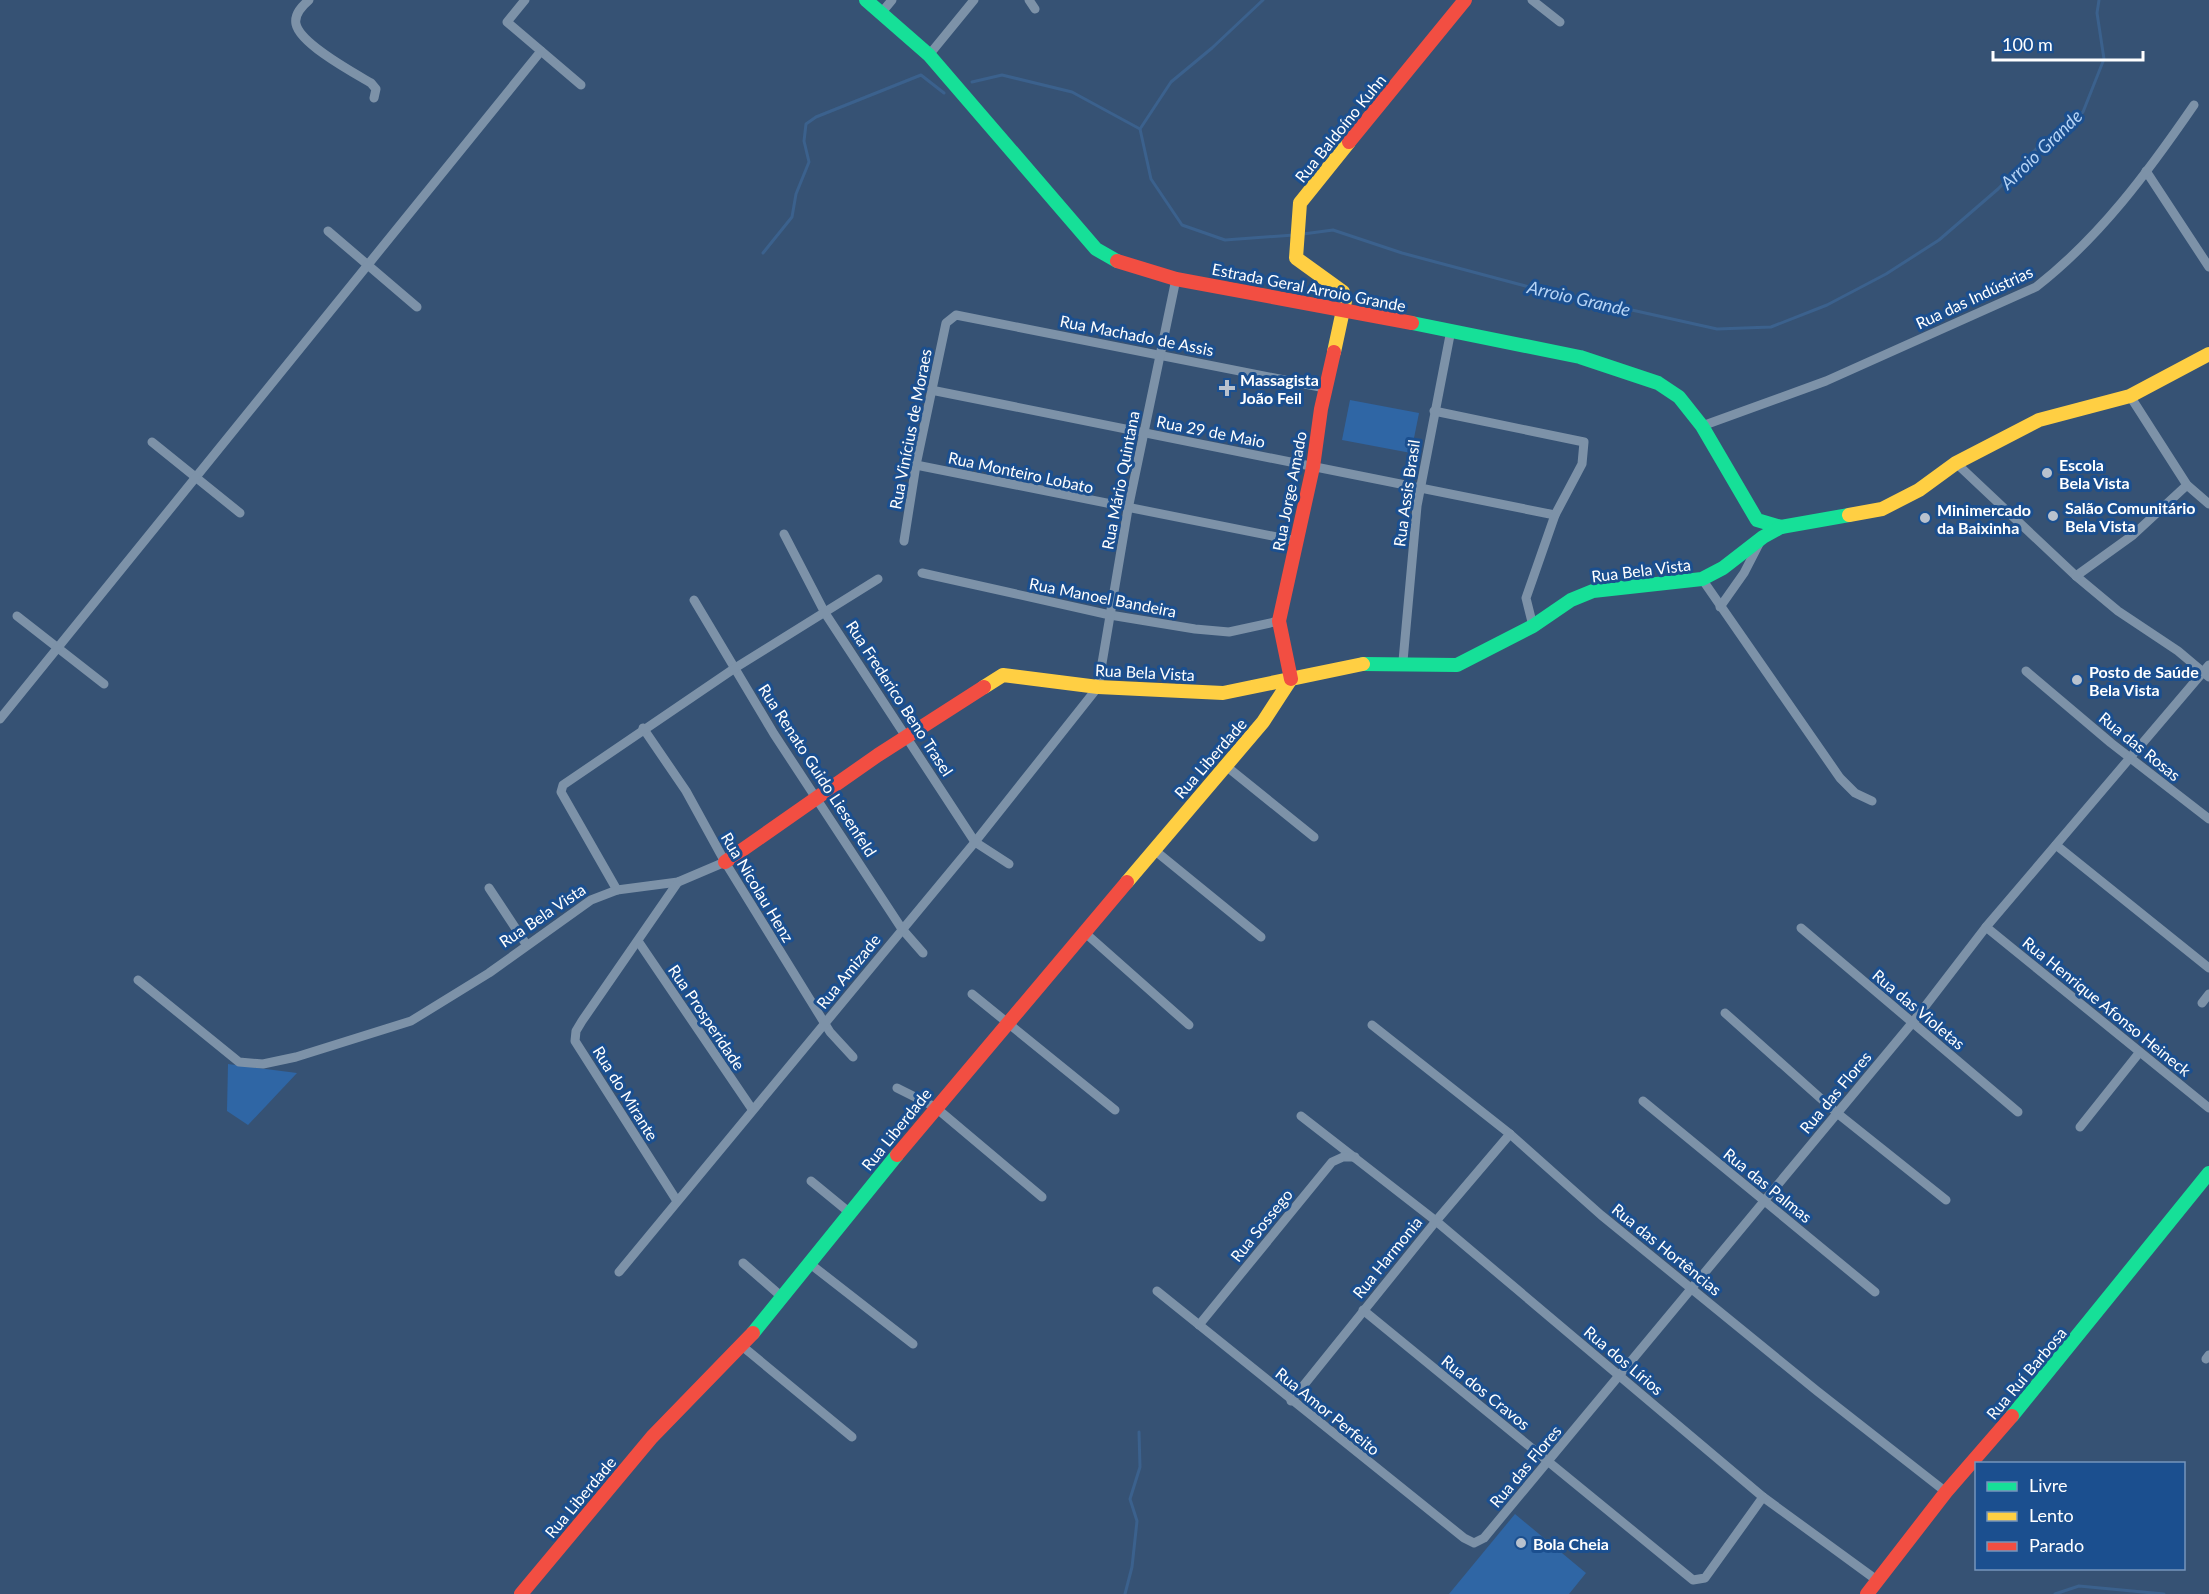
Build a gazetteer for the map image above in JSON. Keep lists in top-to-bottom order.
{
  "streets": {
    "street": [
      "Rua Baldoíno Kuhn",
      "Estrada Geral Arroio Grande",
      "Rua das Indústrias",
      "Rua Machado de Assis",
      "Rua Vinícius de Moraes",
      "Rua 29 de Maio",
      "Rua Monteiro Lobato",
      "Rua Mário Quintana",
      "Rua Jorge Amado",
      "Rua Assis Brasil",
      "Rua Bela Vista",
      "Rua Manoel Bandeira",
      "Rua Frederico Beno Trasel",
      "Rua das Rosas",
      "Rua Liberdade",
      "Rua Renato Guido Liesenfeld",
      "Rua Nicolau Henz",
      "Rua Amizade",
      "Rua Henrique Afonso Heineck",
      "Rua das Violetas",
      "Rua Prosperidade",
      "Rua das Flores",
      "Rua do Mirante",
      "Rua das Palmas",
      "Rua Sossego",
      "Rua das Hortências",
      "Rua Harmonia",
      "Rua dos Lírios",
      "Rua Ruí Barbosa",
      "Rua dos Cravos",
      "Rua Amor Perfeito"
    ]
  },
  "crossings": [
    ["Rua Baldoíno Kuhn", "Estrada Geral Arroio Grande"],
    ["Rua Baldoíno Kuhn", "Rua Jorge Amado"],
    ["Estrada Geral Arroio Grande", "Rua das Indústrias"],
    ["Estrada Geral Arroio Grande", "Rua Mário Quintana"],
    ["Estrada Geral Arroio Grande", "Rua Jorge Amado"],
    ["Estrada Geral Arroio Grande", "Rua Assis Brasil"],
    ["Estrada Geral Arroio Grande", "Rua Bela Vista"],
    ["Rua Machado de Assis", "Rua Vinícius de Moraes"],
    ["Rua Machado de Assis", "Rua Mário Quintana"],
    ["Rua Machado de Assis", "Rua Jorge Amado"],
    ["Rua Vinícius de Moraes", "Rua 29 de Maio"],
    ["Rua Vinícius de Moraes", "Rua Monteiro Lobato"],
    ["Rua 29 de Maio", "Rua Mário Quintana"],
    ["Rua 29 de Maio", "Rua Jorge Amado"],
    ["Rua 29 de Maio", "Rua Assis Brasil"],
    ["Rua Monteiro Lobato", "Rua Mário Quintana"],
    ["Rua Monteiro Lobato", "Rua Jorge Amado"],
    ["Rua Mário Quintana", "Rua Bela Vista"],
    ["Rua Mário Quintana", "Rua Manoel Bandeira"],
    ["Rua Mário Quintana", "Rua Amizade"],
    ["Rua Jorge Amado", "Rua Bela Vista"],
    ["Rua Jorge Amado", "Rua Manoel Bandeira"],
    ["Rua Jorge Amado", "Rua Liberdade"],
    ["Rua Assis Brasil", "Rua Bela Vista"],
    ["Rua Bela Vista", "Rua Frederico Beno Trasel"],
    ["Rua Bela Vista", "Rua Liberdade"],
    ["Rua Bela Vista", "Rua Renato Guido Liesenfeld"],
    ["Rua Bela Vista", "Rua Nicolau Henz"],
    ["Rua Bela Vista", "Rua Amizade"],
    ["Rua Bela Vista", "Rua do Mirante"],
    ["Rua Frederico Beno Trasel", "Rua Amizade"],
    ["Rua das Rosas", "Rua das Flores"],
    ["Rua Renato Guido Liesenfeld", "Rua Amizade"],
    ["Rua Nicolau Henz", "Rua Amizade"],
    ["Rua Amizade", "Rua Prosperidade"],
    ["Rua Amizade", "Rua do Mirante"],
    ["Rua Henrique Afonso Heineck", "Rua das Flores"],
    ["Rua das Violetas", "Rua das Flores"],
    ["Rua Prosperidade", "Rua do Mirante"],
    ["Rua das Flores", "Rua das Palmas"],
    ["Rua das Flores", "Rua das Hortências"],
    ["Rua das Flores", "Rua dos Lírios"],
    ["Rua das Flores", "Rua dos Cravos"],
    ["Rua das Flores", "Rua Amor Perfeito"],
    ["Rua Sossego", "Rua dos Lírios"],
    ["Rua Sossego", "Rua Amor Perfeito"],
    ["Rua das Hortências", "Rua Harmonia"],
    ["Rua das Hortências", "Rua Ruí Barbosa"],
    ["Rua Harmonia", "Rua dos Lírios"],
    ["Rua Harmonia", "Rua dos Cravos"],
    ["Rua Harmonia", "Rua Amor Perfeito"],
    ["Rua dos Lírios", "Rua Ruí Barbosa"],
    ["Rua dos Lírios", "Rua dos Cravos"]
  ],
  "water": ["Arroio Grande"],
  "places": {
    "health": ["Massagista João Feil"],
    "other": [
      "Escola Bela Vista",
      "Salão Comunitário Bela Vista",
      "Minimercado da Baixinha",
      "Posto de Saúde Bela Vista",
      "Bola Cheia"
    ]
  },
  "legend": ["Livre", "Lento", "Parado"],
  "scale_bar": "100 m"
}
